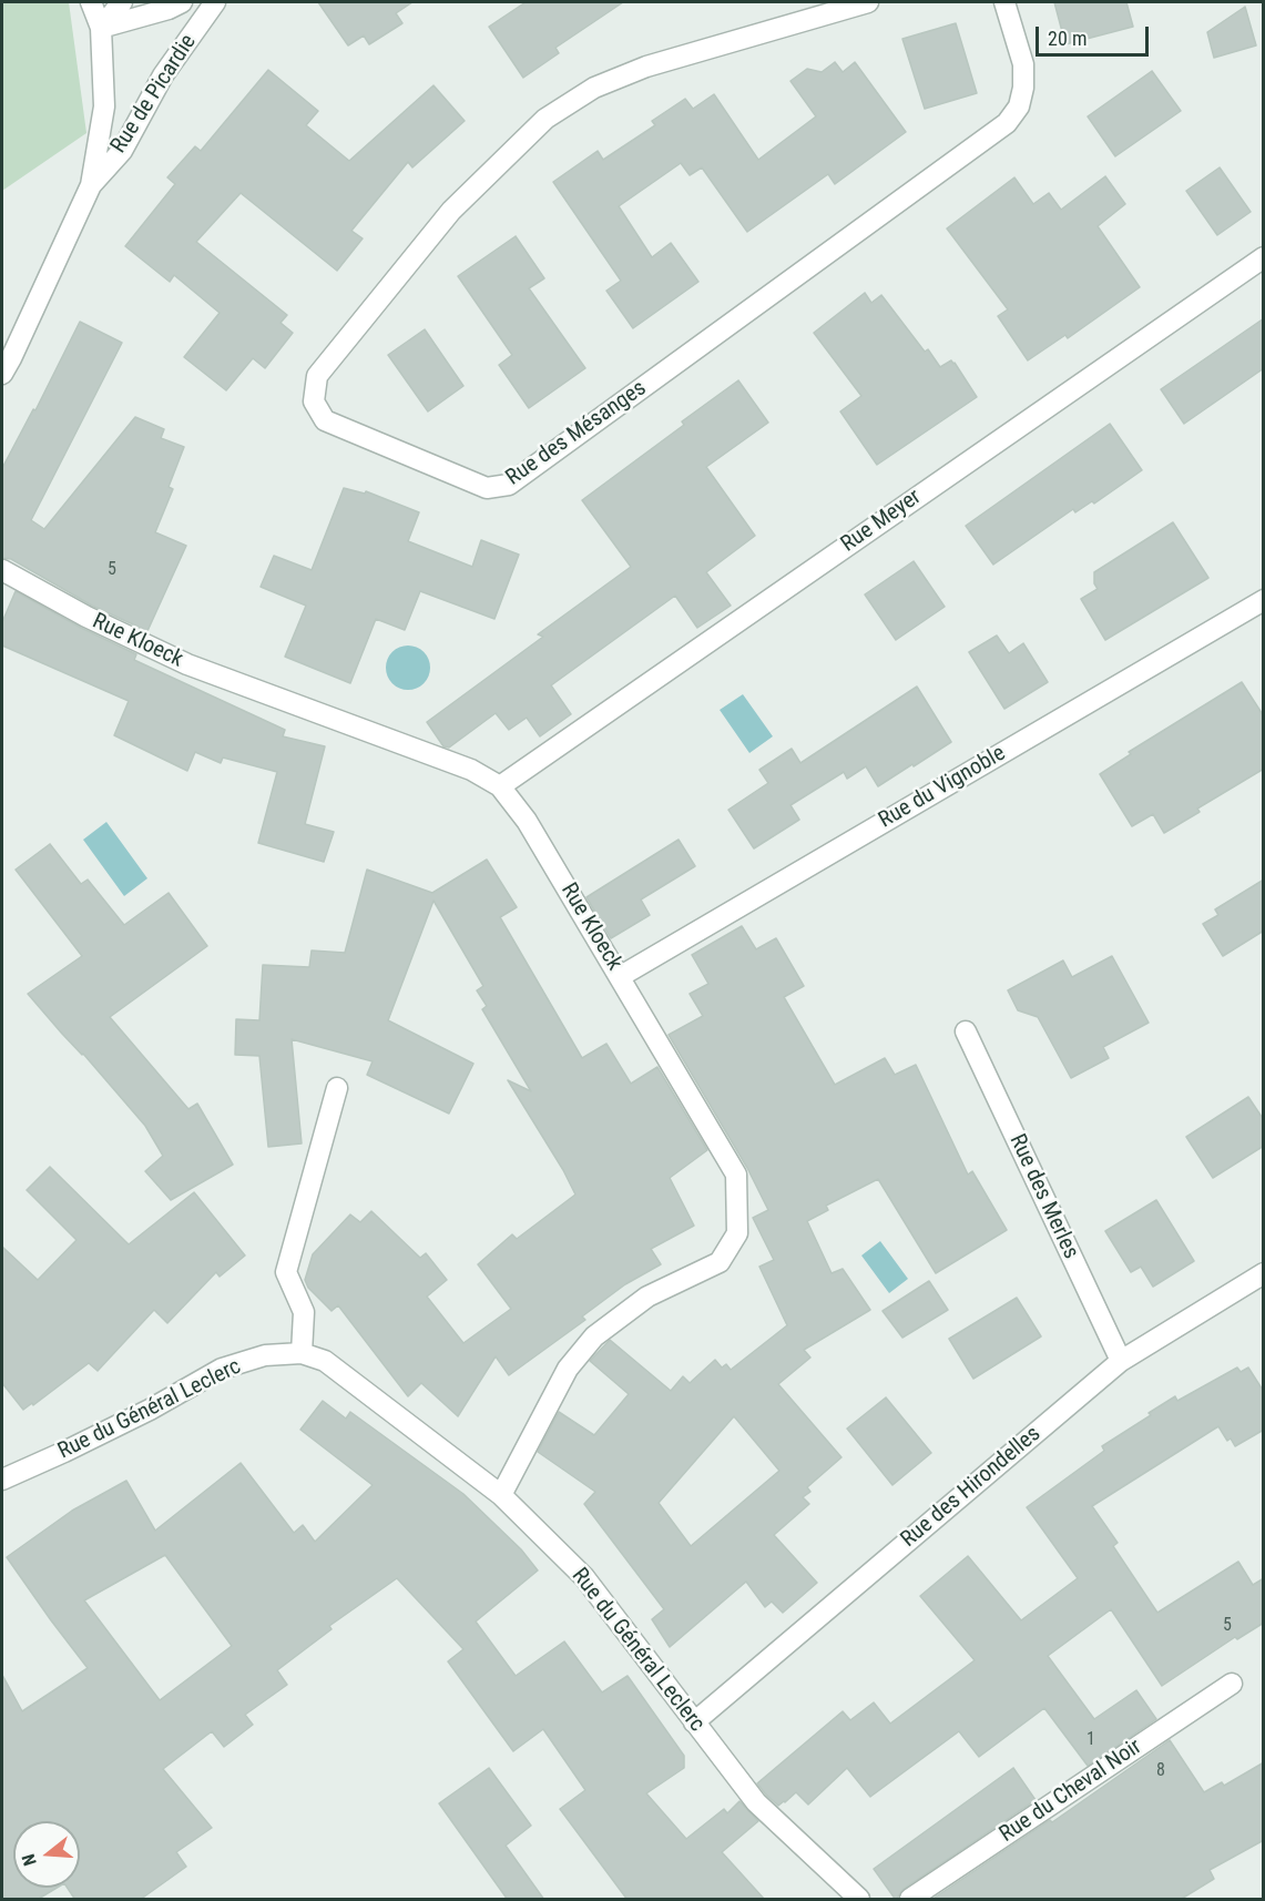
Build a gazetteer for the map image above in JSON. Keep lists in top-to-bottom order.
{
  "streets": {
    "street": [
      "Rue de Picardie",
      "Rue des Mésanges",
      "Rue Meyer",
      "Rue Kloeck",
      "Rue du Vignoble",
      "Rue des Merles",
      "Rue du Général Leclerc",
      "Rue des Hirondelles",
      "Rue du Cheval Noir"
    ]
  },
  "crossings": [
    ["Rue Meyer", "Rue Kloeck"],
    ["Rue Kloeck", "Rue du Vignoble"],
    ["Rue Kloeck", "Rue du Général Leclerc"],
    ["Rue des Merles", "Rue des Hirondelles"],
    ["Rue du Général Leclerc", "Rue des Hirondelles"]
  ],
  "house_numbers": [
    "5",
    "5",
    "1",
    "8"
  ],
  "scale_bar": "20 m",
  "north": "left"
}
